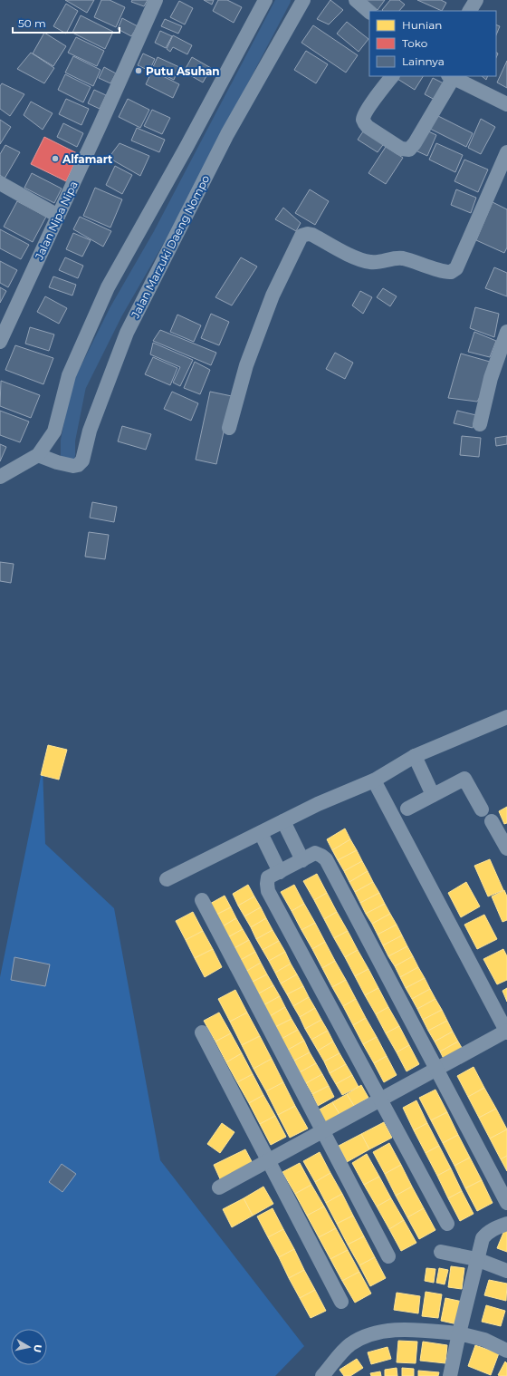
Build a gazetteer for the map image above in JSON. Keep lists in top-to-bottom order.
{
  "streets": {
    "street": ["Jalan Nipa Nipa", "Jalan Marzuki Daeng Nompo"]
  },
  "places": ["Putu Asuhan", "Alfamart"],
  "legend": ["Hunian", "Toko", "Lainnya"],
  "scale_bar": "50 m",
  "north": "right"
}
